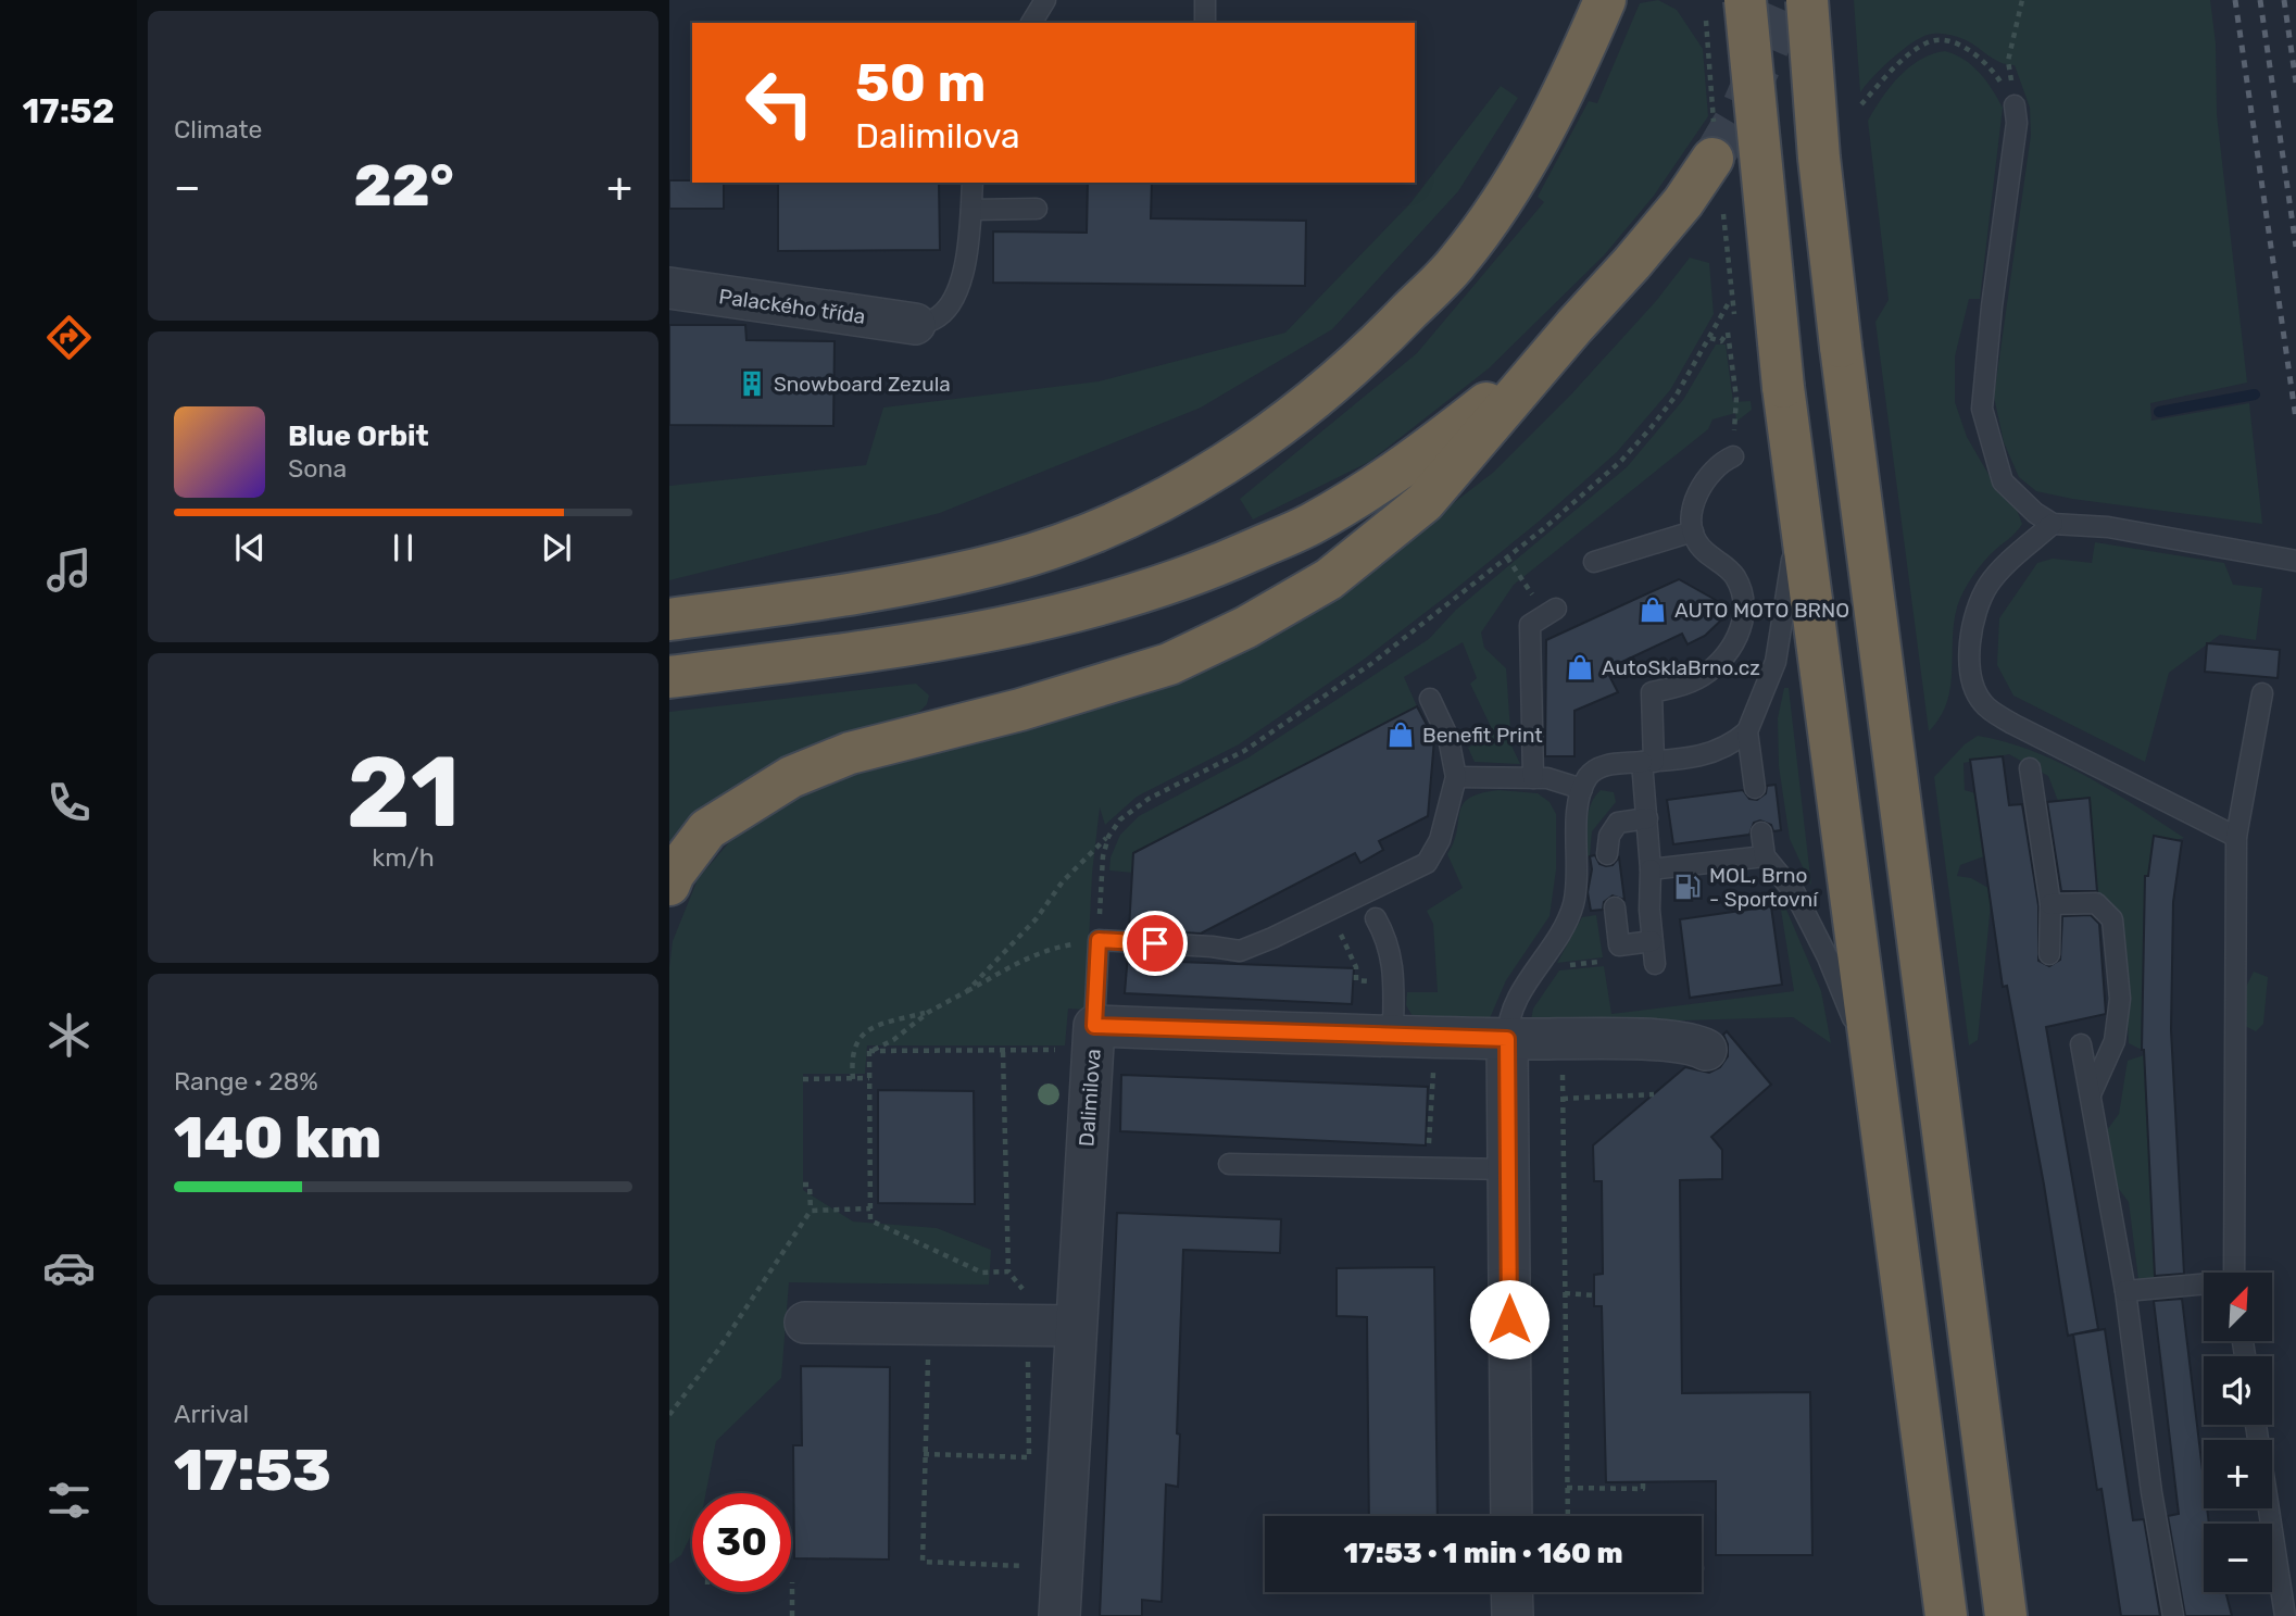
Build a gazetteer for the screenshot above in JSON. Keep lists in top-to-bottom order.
{
  "streets": {
    "street": ["Palackého třída", "Dalimilova"]
  },
  "places": {
    "building": ["Snowboard Zezula"],
    "shop": ["AUTO MOTO BRNO", "AutoSklaBrno.cz", "Benefit Print"],
    "fuel station": ["MOL, Brno - Sportovní"]
  },
  "north": "top right",
  "page": {
    "tabs": "17:52",
    "tile": [
      "Climate",
      ["21", "km/h"],
      ["Range · 28%", "140 km"],
      ["Arrival", "17:53"]
    ],
    "turn": ["50 m", "Dalimilova"],
    "heat": ["−", "22°", "+"],
    "song": ["Blue Orbit", "Sona"],
    "map_buttons": ["+", "−"],
    "limit": "30",
    "trip": "17:53 · 1 min · 160 m"
  }
}
